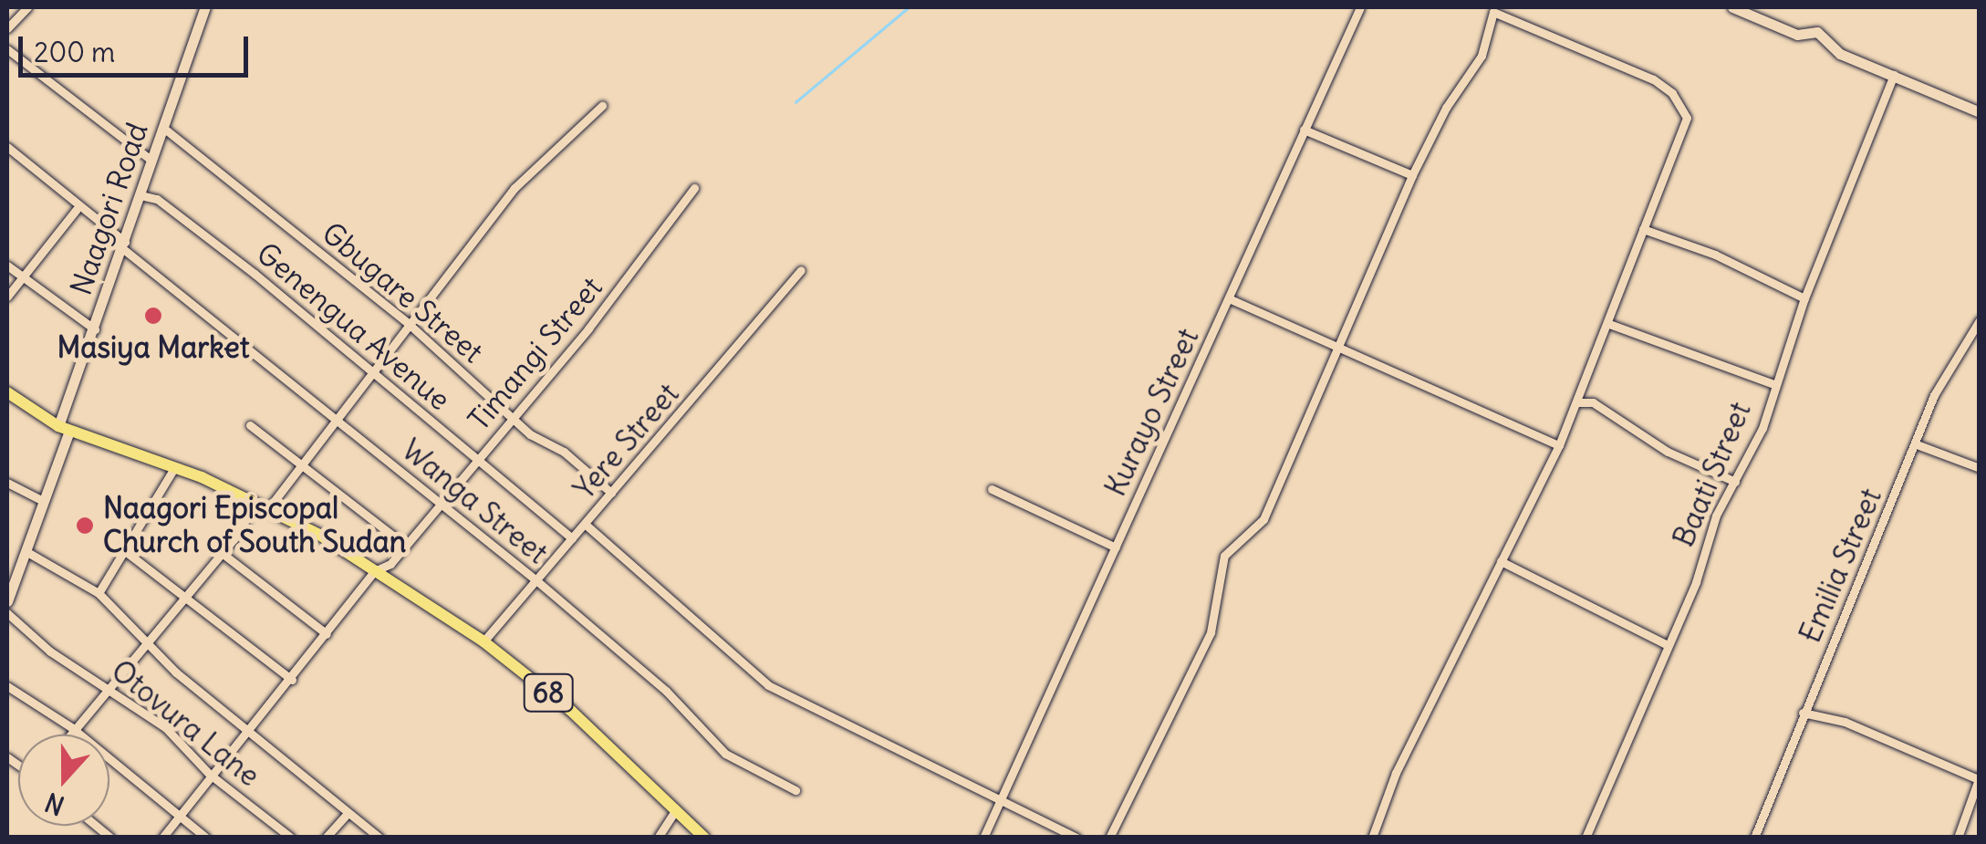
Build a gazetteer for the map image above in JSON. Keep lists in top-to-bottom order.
{
  "streets": {
    "main road": ["68"],
    "street": [
      "Naagori Road",
      "Gbugare Street",
      "Genengua Avenue",
      "Timangi Street",
      "Kurayo Street",
      "Yere Street",
      "Baati Street",
      "Wanga Street",
      "Emilia Street",
      "Otovura Lane"
    ]
  },
  "crossings": [
    ["Naagori Road", "Gbugare Street"],
    ["Naagori Road", "Genengua Avenue"],
    ["Naagori Road", "Wanga Street"],
    ["Naagori Road", "68"],
    ["Gbugare Street", "Timangi Street"],
    ["Gbugare Street", "Yere Street"],
    ["Genengua Avenue", "Timangi Street"],
    ["Genengua Avenue", "Yere Street"],
    ["Timangi Street", "Wanga Street"],
    ["Timangi Street", "68"],
    ["Timangi Street", "Otovura Lane"],
    ["Yere Street", "Wanga Street"],
    ["Yere Street", "68"]
  ],
  "places": ["Masiya Market", "Naagori Episcopal Church of South Sudan"],
  "scale_bar": "200 m",
  "north": "bottom"
}
